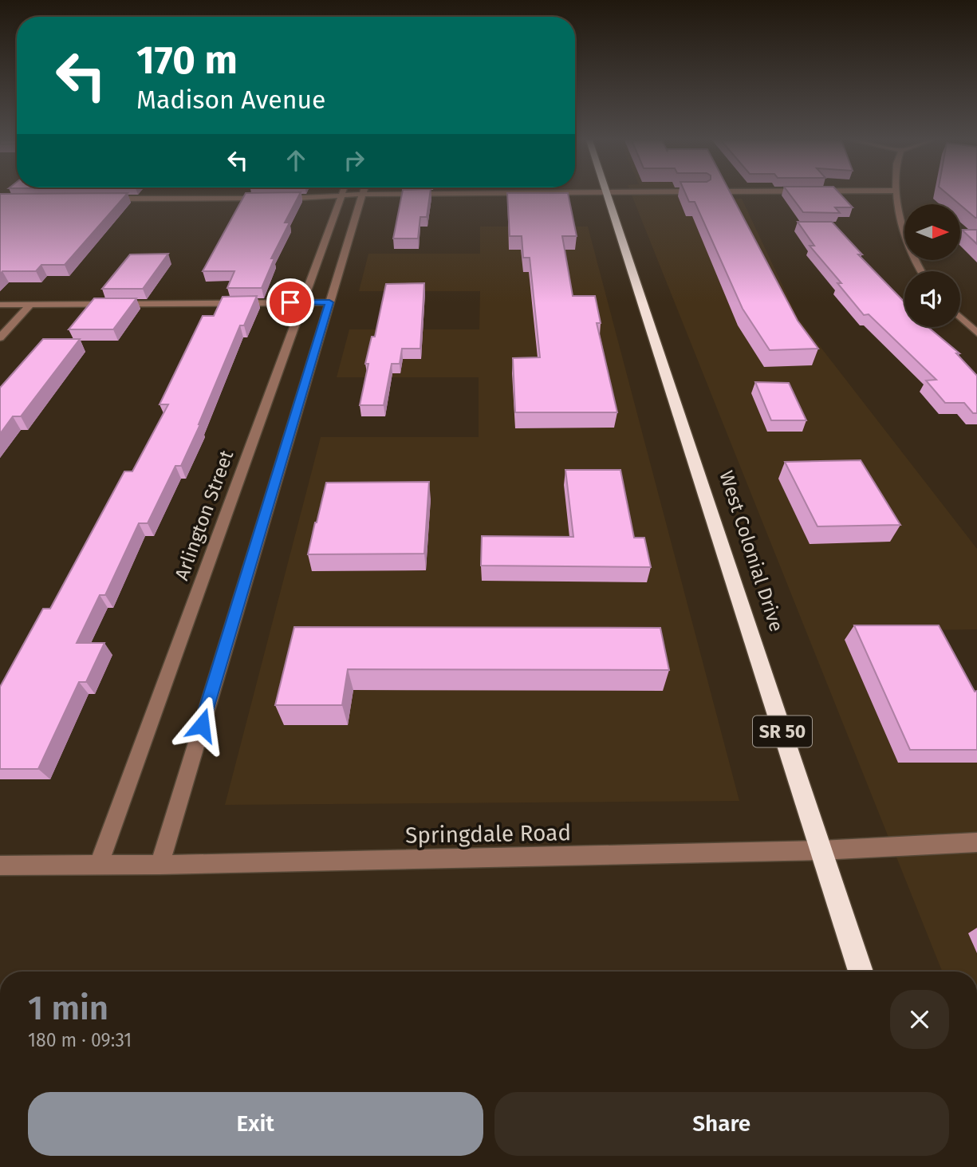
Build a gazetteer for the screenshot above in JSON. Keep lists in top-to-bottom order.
{
  "streets": {
    "highway": ["West Colonial Drive", "SR 50"],
    "street": ["Arlington Street", "Springdale Road"]
  },
  "crossings": [
    ["Arlington Street", "Springdale Road"],
    ["West Colonial Drive", "Springdale Road"]
  ],
  "north": "right",
  "page": {
    "turn": ["170 m", "Madison Avenue"],
    "heading": ["1 min", "180 m · 09:31"],
    "buttons": ["Exit", "Share"]
  }
}
